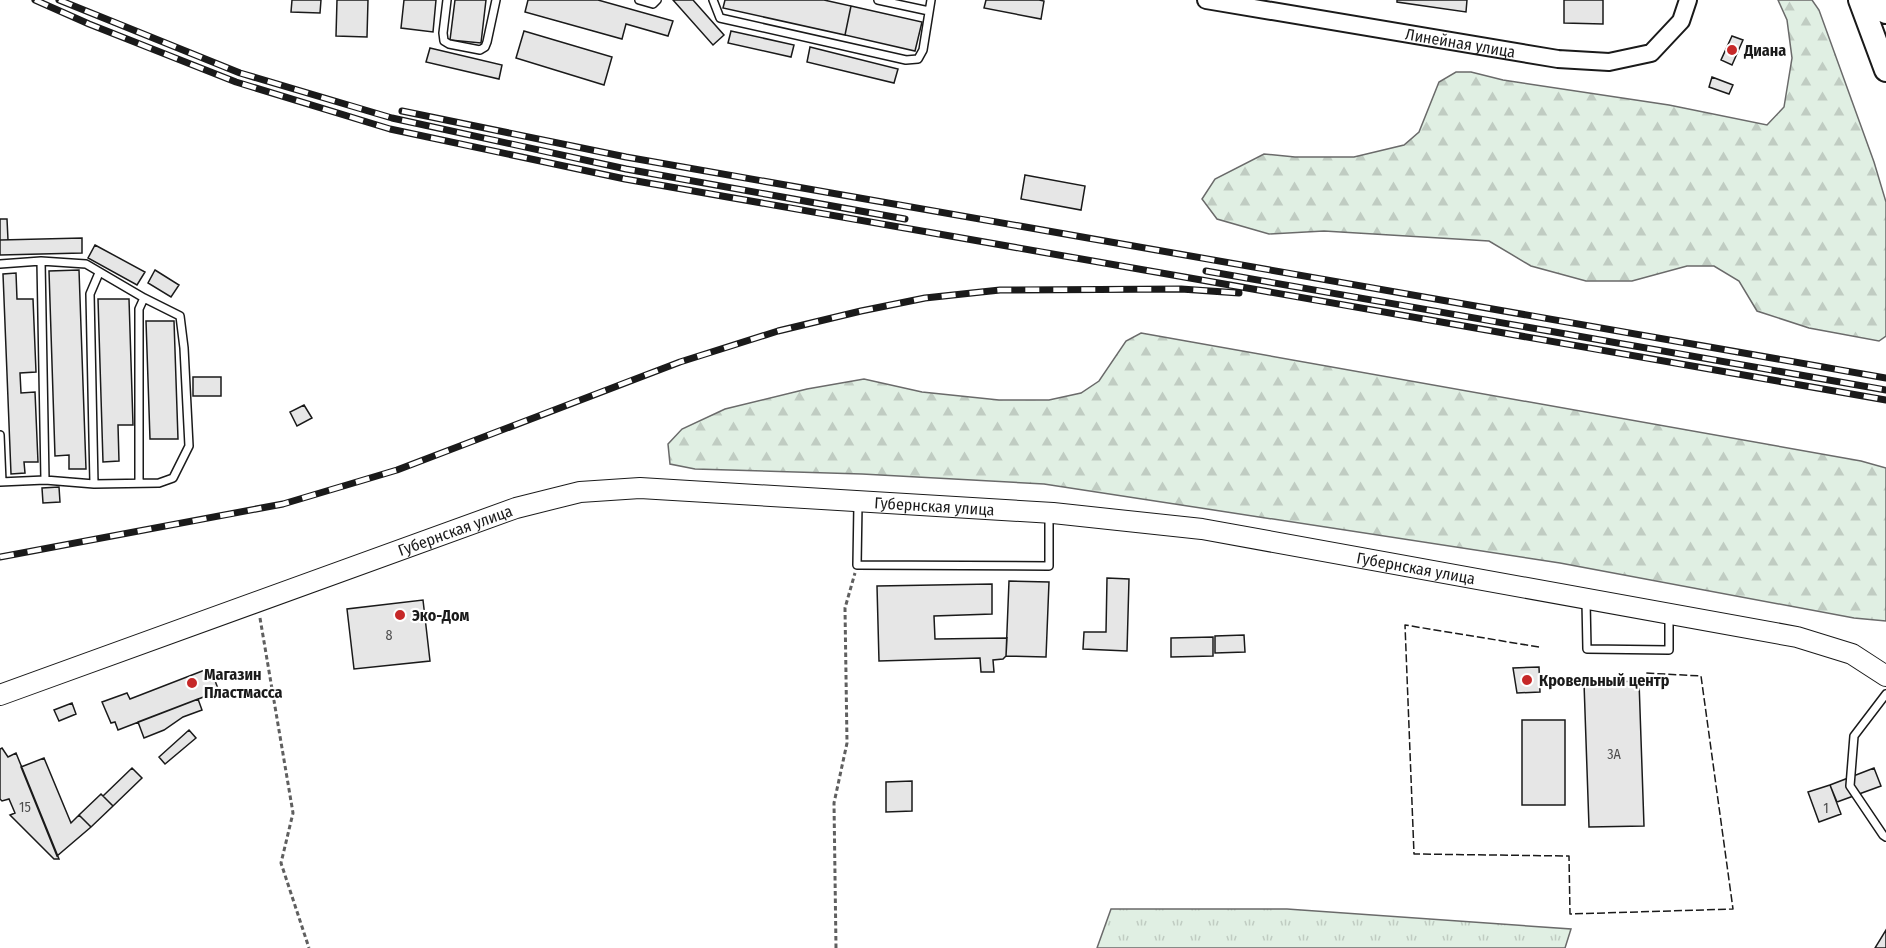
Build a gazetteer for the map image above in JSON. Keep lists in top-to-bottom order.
{
  "streets": {
    "main road": ["Губернская улица"],
    "street": ["Линейная улица"]
  },
  "places": [
    "Диана",
    "Эко-Дом",
    "Кровельный центр",
    "Магазин Пластмасса"
  ],
  "house_numbers": [
    "8",
    "3А",
    "15",
    "1"
  ]
}
